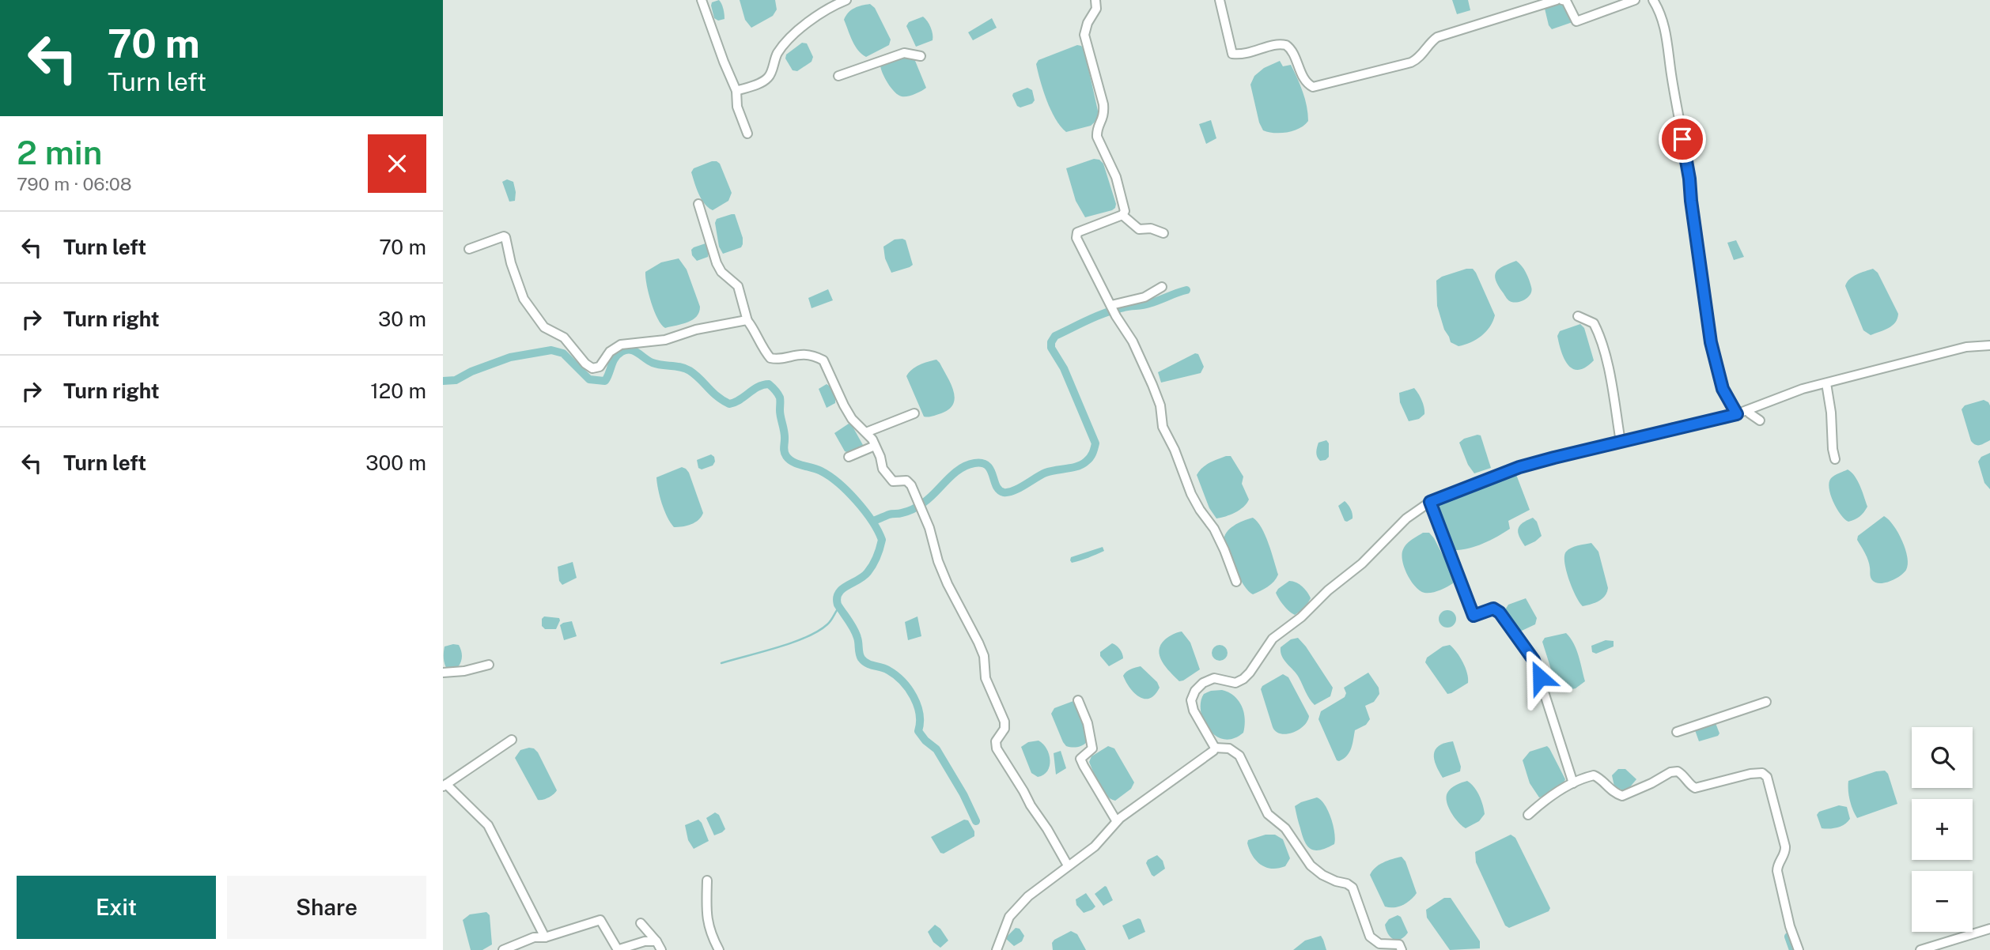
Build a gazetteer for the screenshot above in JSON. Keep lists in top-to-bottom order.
{
  "page": {
    "turn": ["70 m", "Turn left"],
    "heading": ["2 min", "790 m · 06:08"],
    "list": [
      {
        "name": "Turn left",
        "value": "70 m"
      },
      {
        "name": "Turn right",
        "value": "30 m"
      },
      {
        "name": "Turn right",
        "value": "120 m"
      },
      {
        "name": "Turn left",
        "value": "300 m"
      }
    ],
    "map_buttons": ["+", "−"],
    "buttons": ["Exit", "Share"]
  }
}
